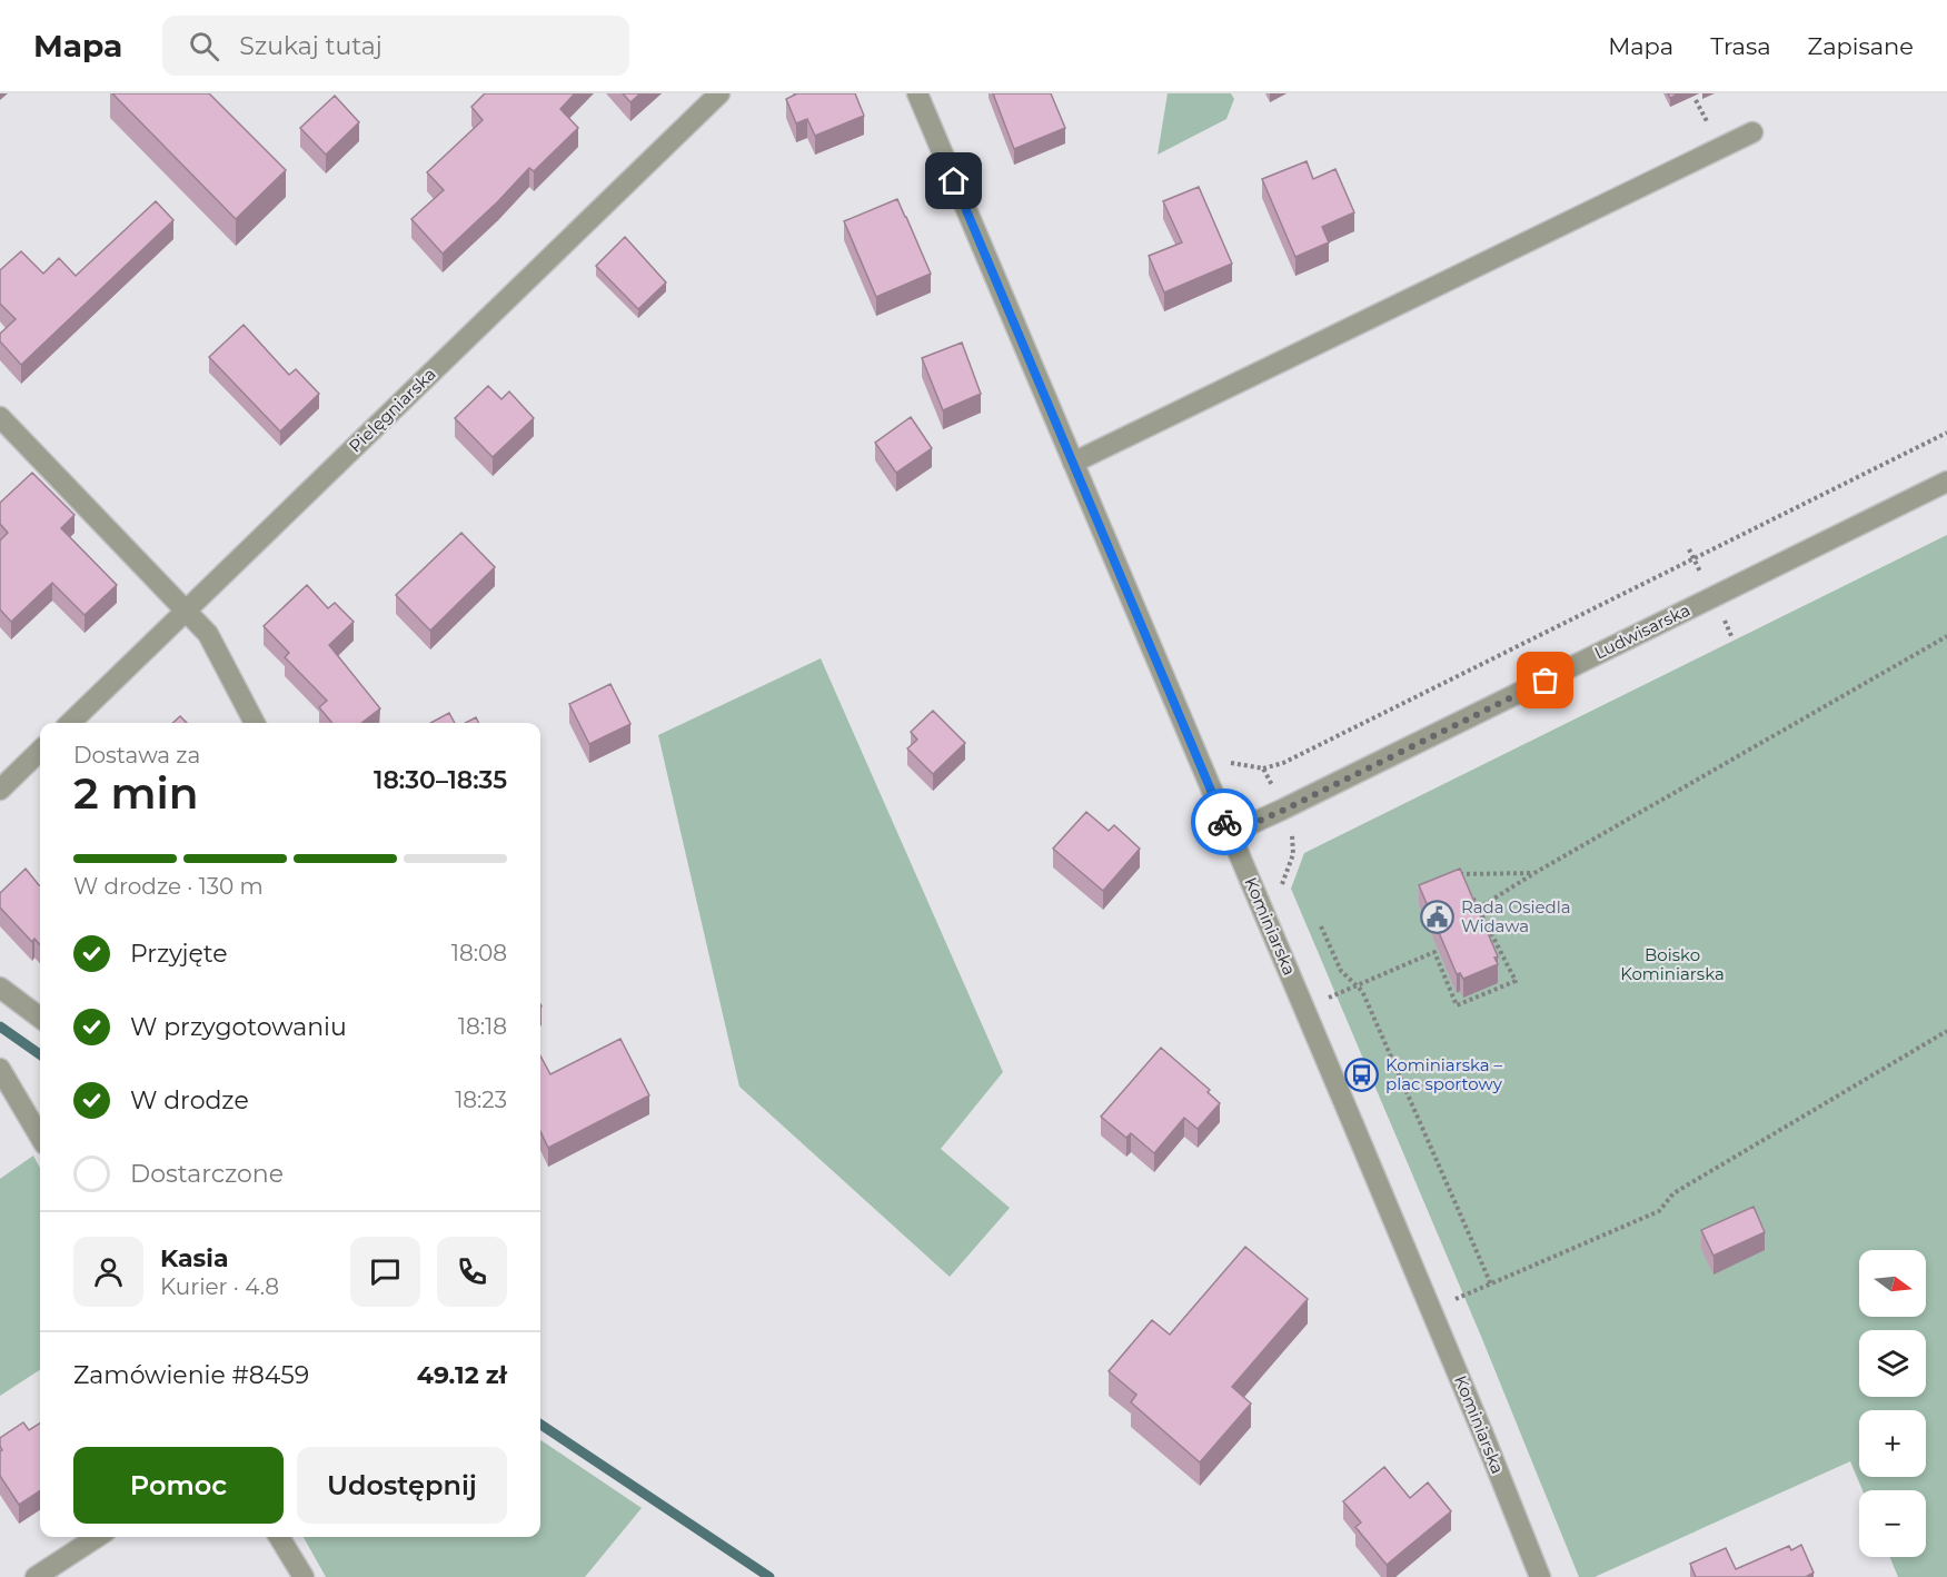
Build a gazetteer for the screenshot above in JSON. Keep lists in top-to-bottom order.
{
  "streets": {
    "street": ["Pielęgniarska", "Ludwisarska", "Kominiarska"]
  },
  "crossings": [
    ["Ludwisarska", "Kominiarska"]
  ],
  "parks": ["Boisko Kominiarska"],
  "places": {
    "public building": ["Rada Osiedla Widawa"],
    "bus stop": ["Kominiarska – plac sportowy"]
  },
  "north": "right",
  "page": {
    "header": "Mapa",
    "search": "Szukaj tutaj",
    "nav": ["Mapa", "Trasa", "Zapisane"],
    "heading": ["2 min", "Dostawa za", "18:30–18:35"],
    "panel": [
      "Kasia",
      "Kurier · 4.8",
      "Zamówienie #8459",
      "49.12 zł"
    ],
    "bar": "W drodze · 130 m",
    "list": [
      ["Przyjęte", "18:08"],
      ["W przygotowaniu", "18:18"],
      ["W drodze", "18:23"],
      "Dostarczone"
    ],
    "map_buttons": ["+", "−"],
    "buttons": ["Pomoc", "Udostępnij"]
  }
}
